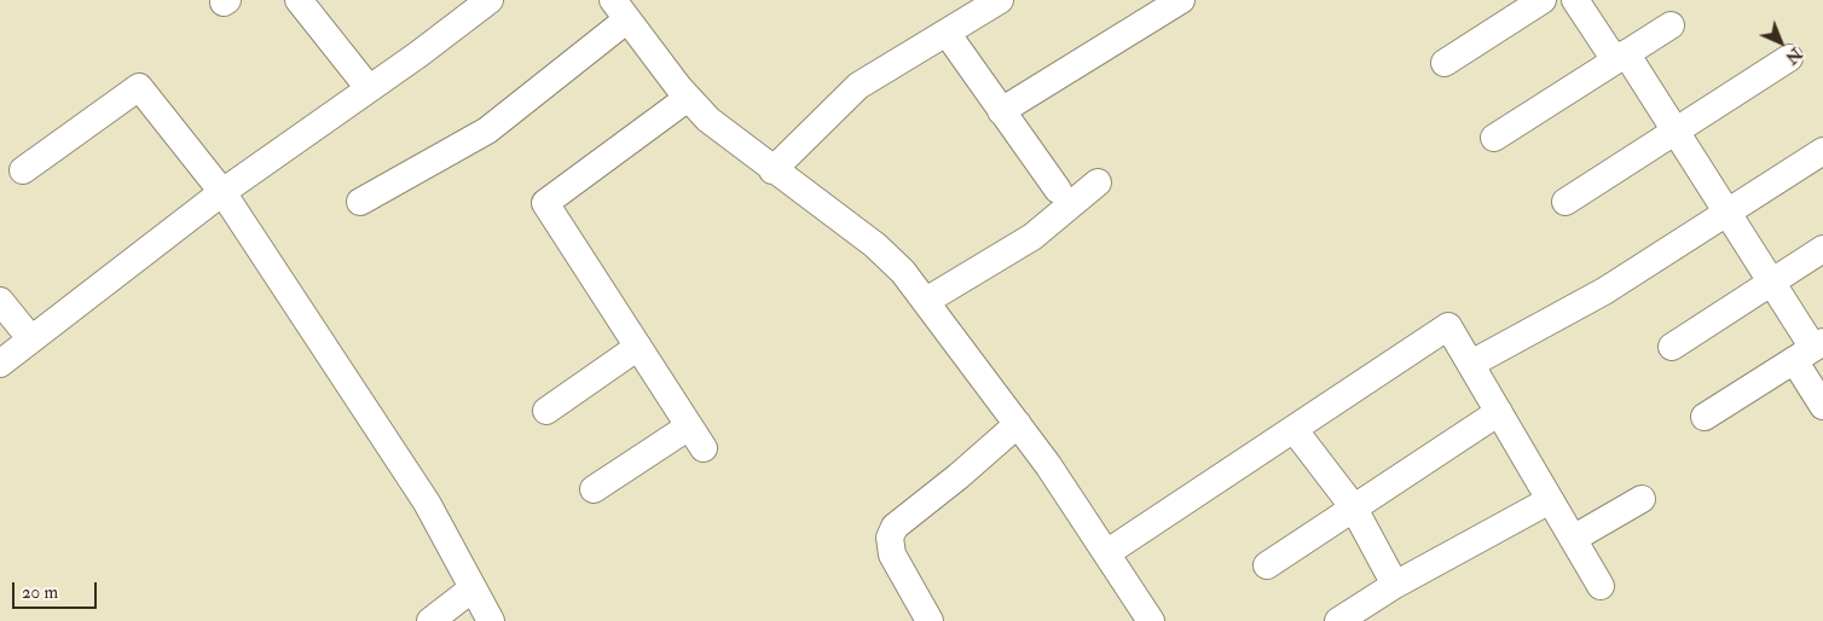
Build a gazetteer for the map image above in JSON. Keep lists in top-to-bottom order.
{
  "scale_bar": "20 m",
  "north": "bottom right"
}
